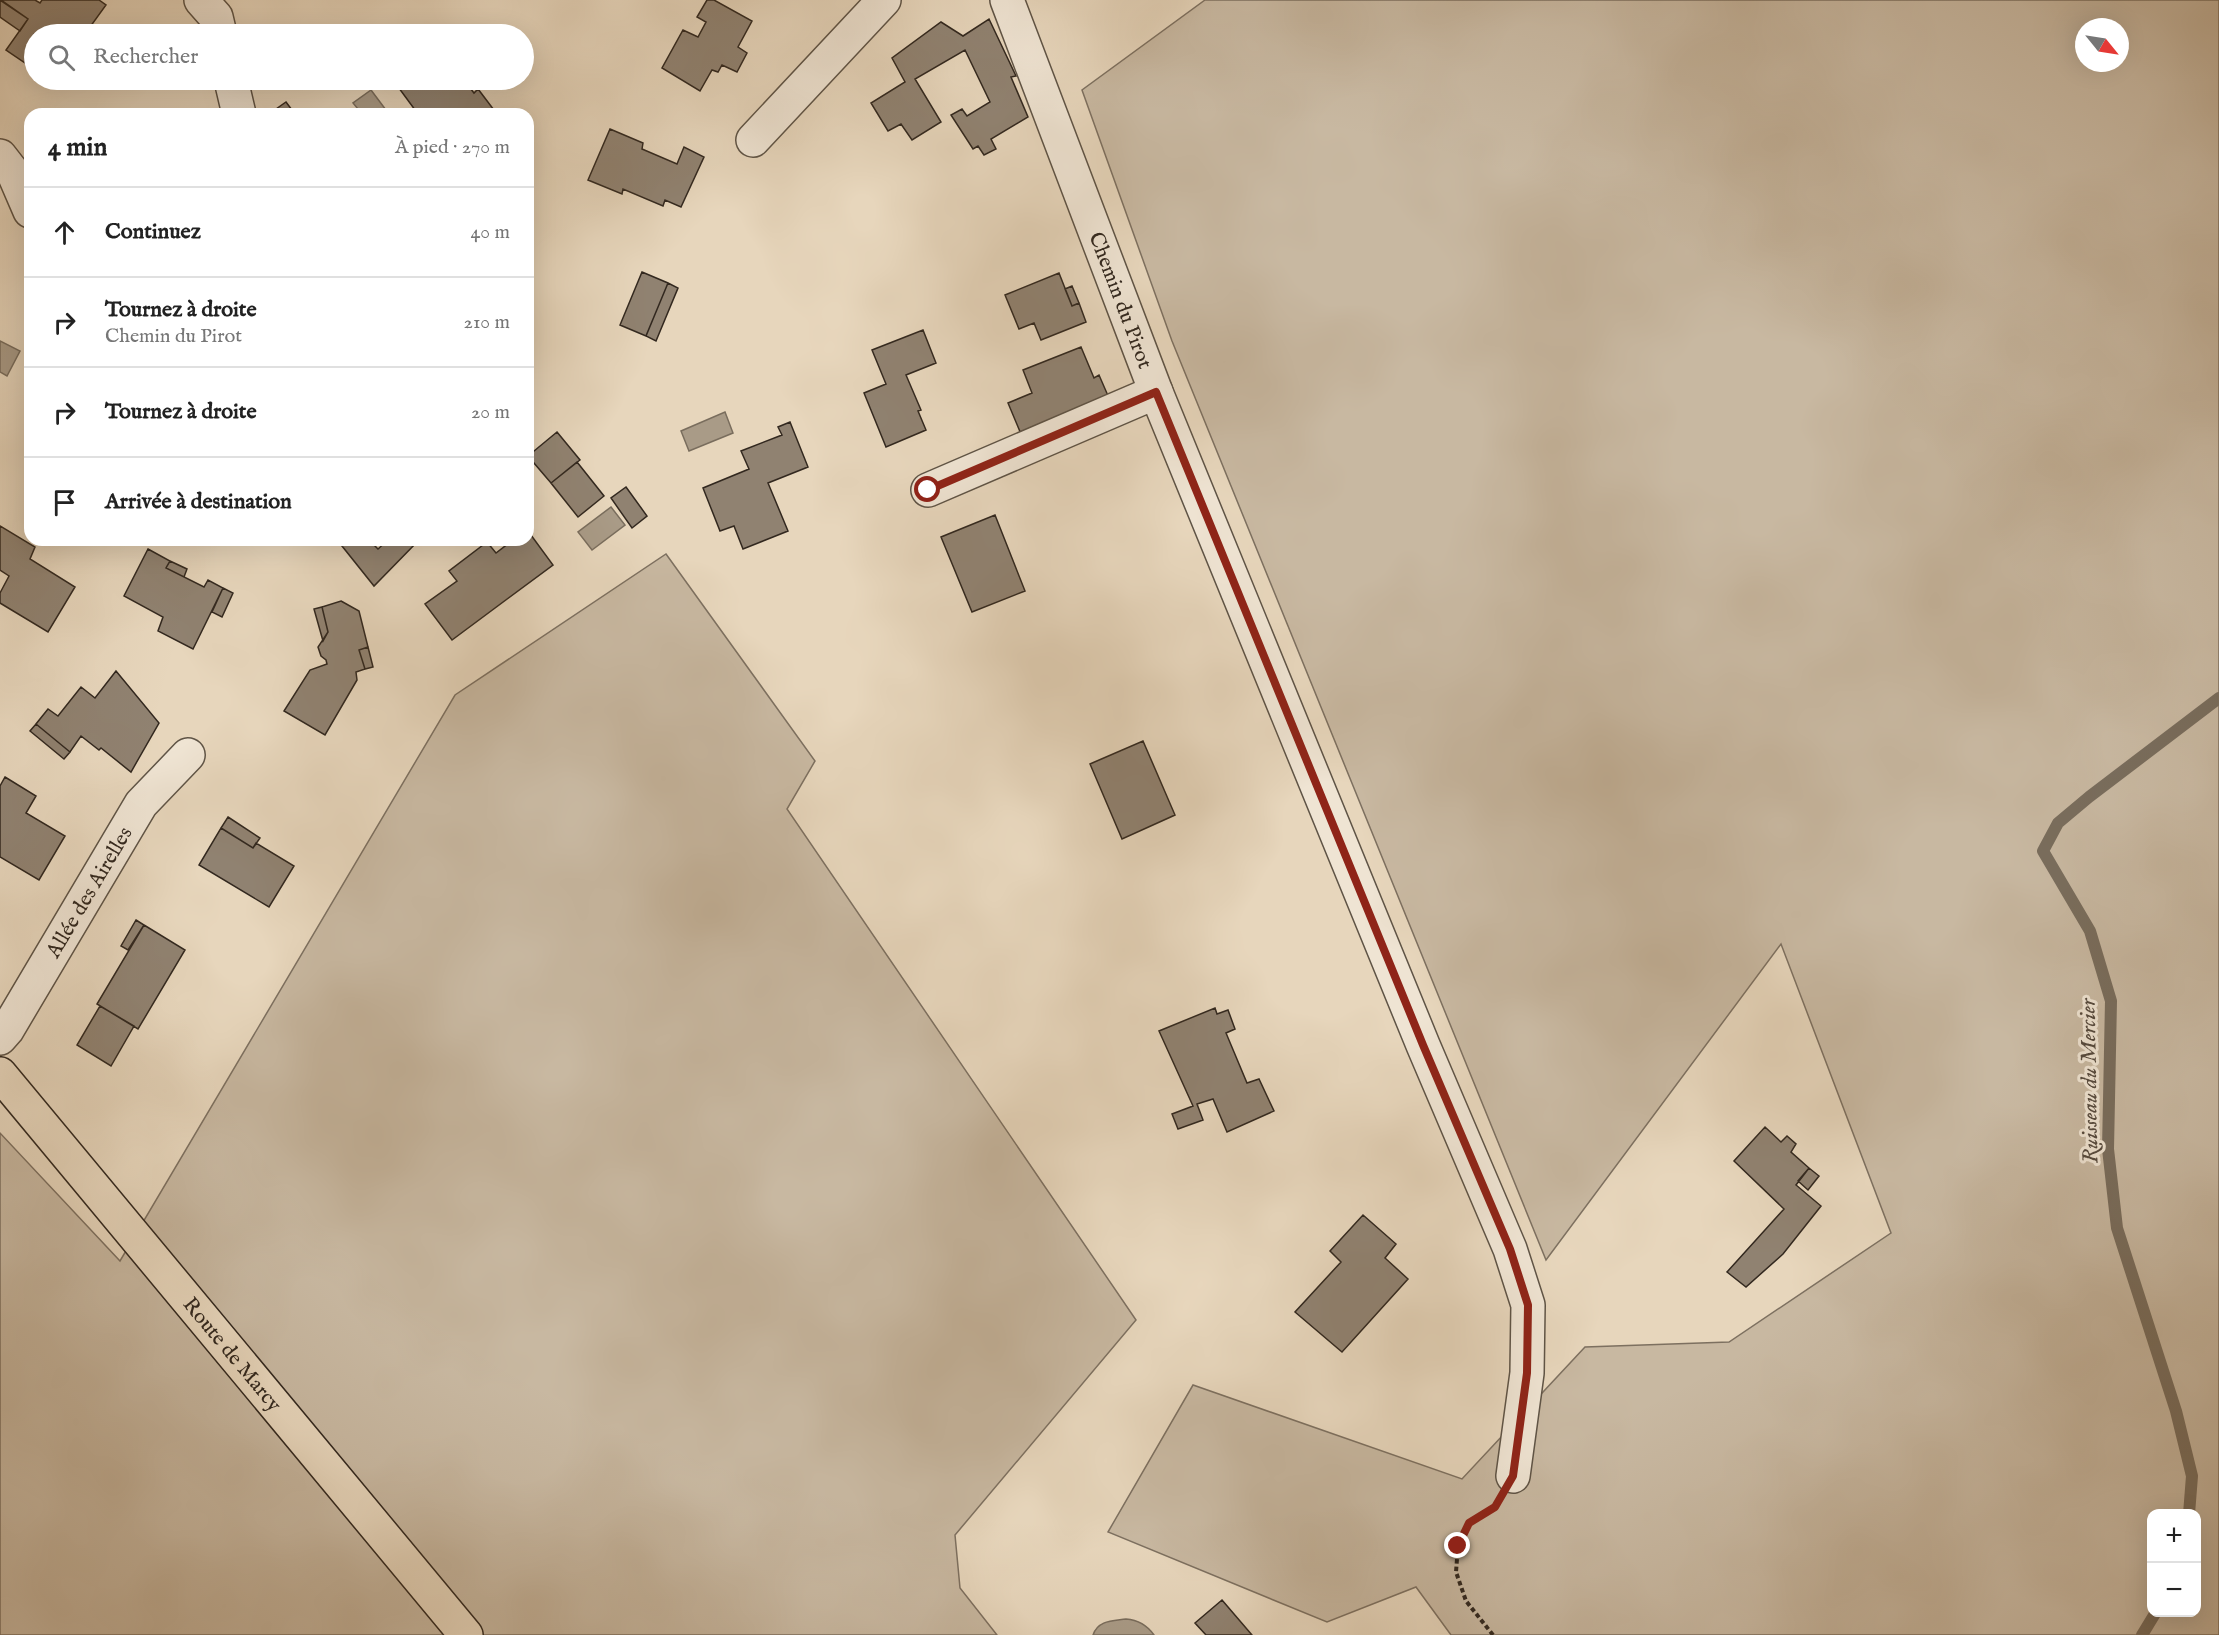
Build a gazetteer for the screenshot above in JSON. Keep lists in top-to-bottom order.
{
  "streets": {
    "main road": ["Route de Marcy"],
    "street": ["Chemin du Pirot", "Allée des Airelles"]
  },
  "water": ["Ruisseau du Mercier"],
  "north": "bottom right",
  "page": {
    "search": "Rechercher",
    "heading": ["4 min", "À pied · 270 m"],
    "list": [
      ["Continuez", "40 m"],
      ["Tournez à droite", "Chemin du Pirot", "210 m"],
      ["Tournez à droite", "20 m"],
      "Arrivée à destination"
    ],
    "map_buttons": ["+", "−"]
  }
}
